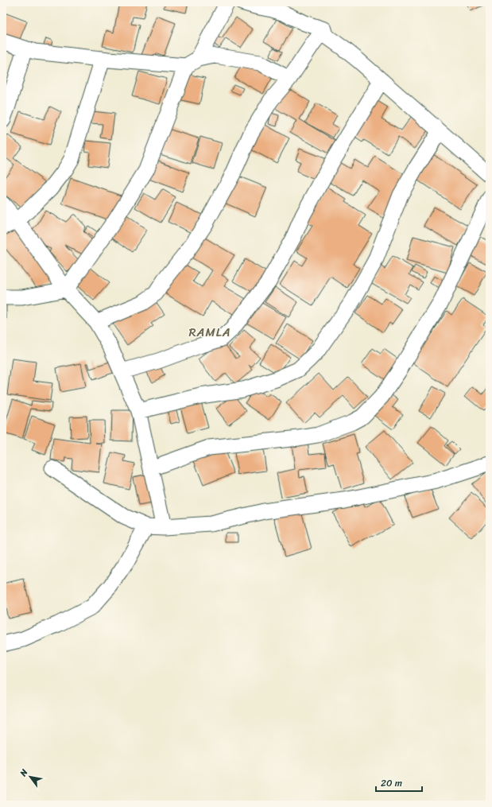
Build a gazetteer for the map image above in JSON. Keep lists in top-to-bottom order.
{
  "districts": ["RAMLA"],
  "scale_bar": "20 m",
  "north": "top left"
}
